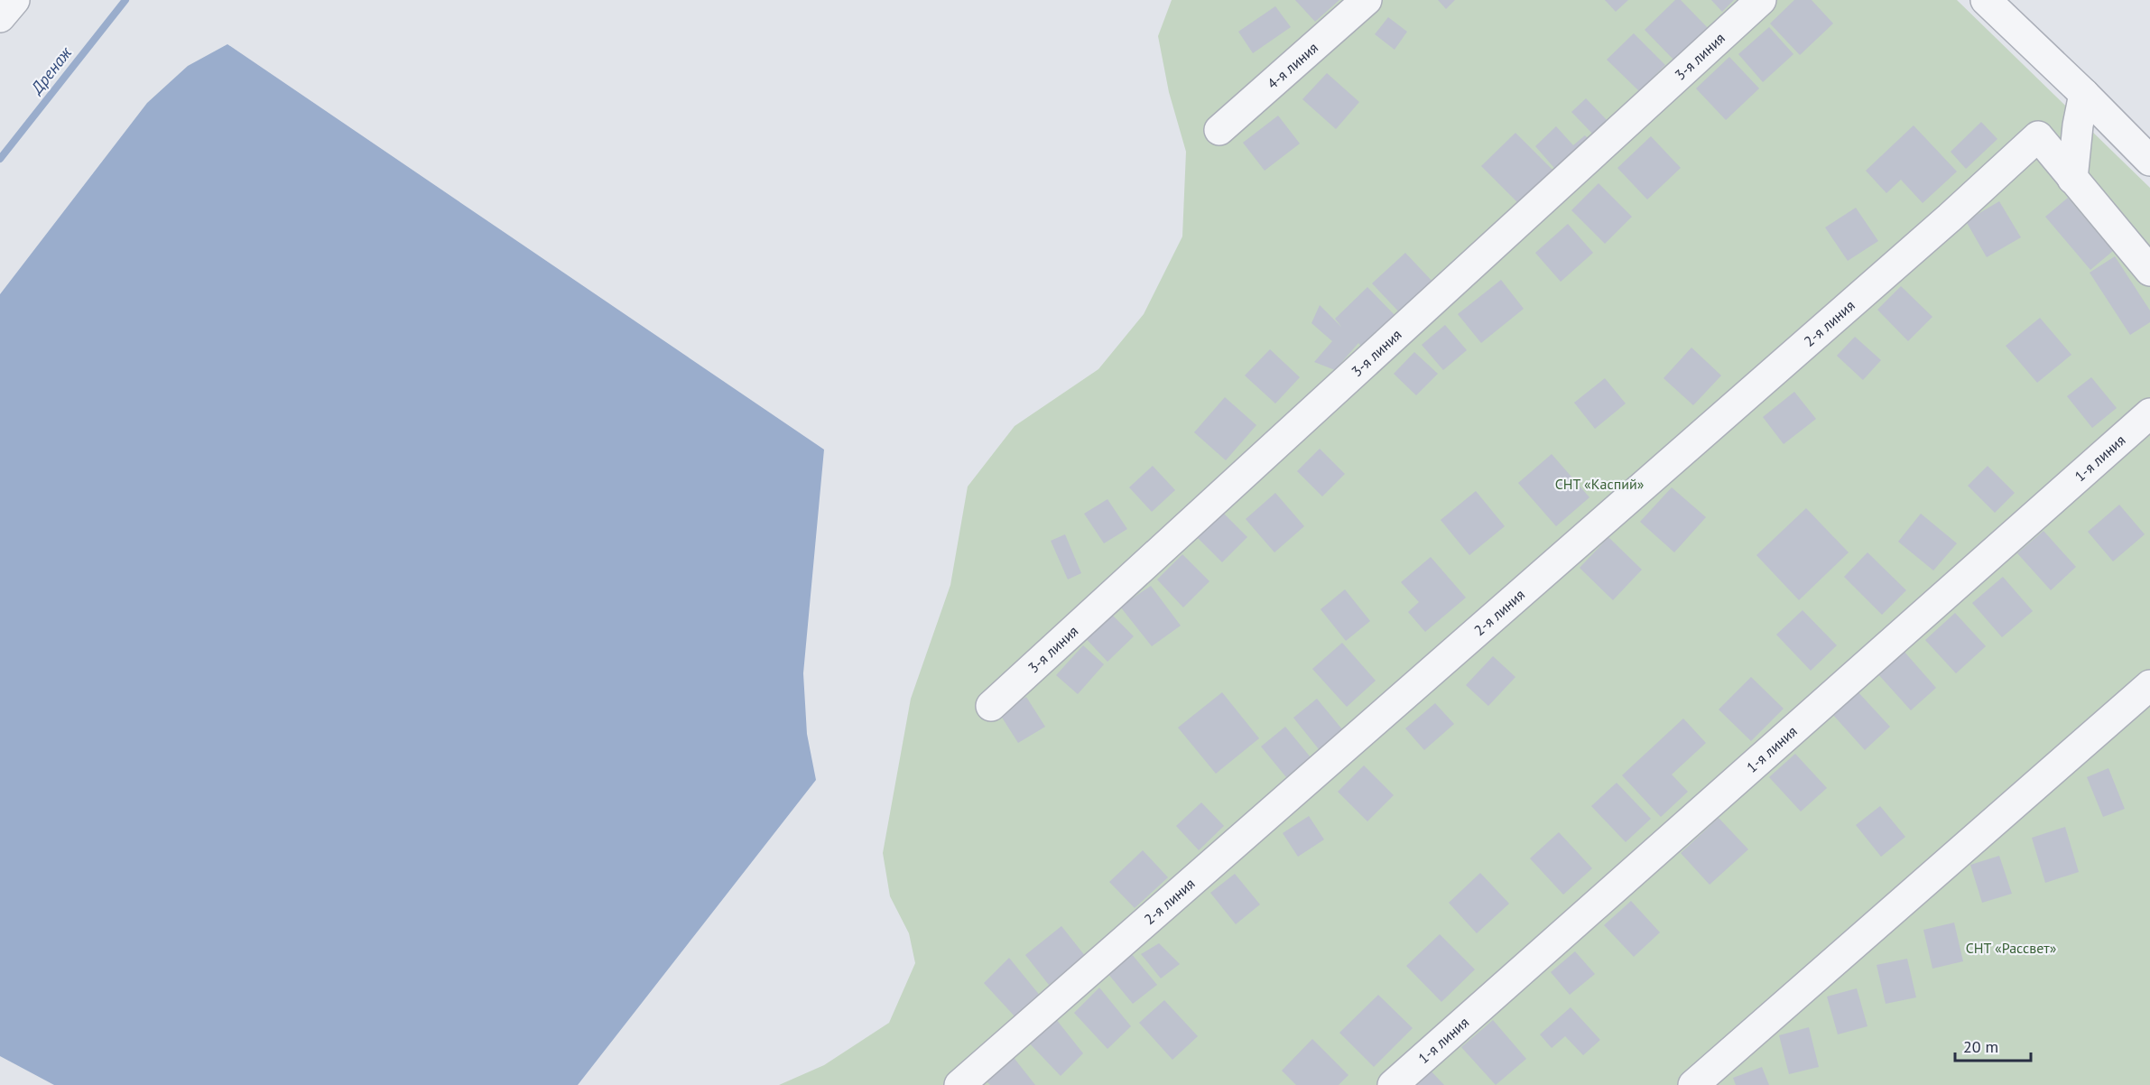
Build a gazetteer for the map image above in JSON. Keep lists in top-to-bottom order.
{
  "streets": {
    "street": [
      "3-я линия",
      "4-я линия",
      "2-я линия",
      "1-я линия"
    ]
  },
  "water": ["Дренаж"],
  "parks": ["СНТ «Каспий»", "СНТ «Рассвет»"],
  "scale_bar": "20 m"
}
